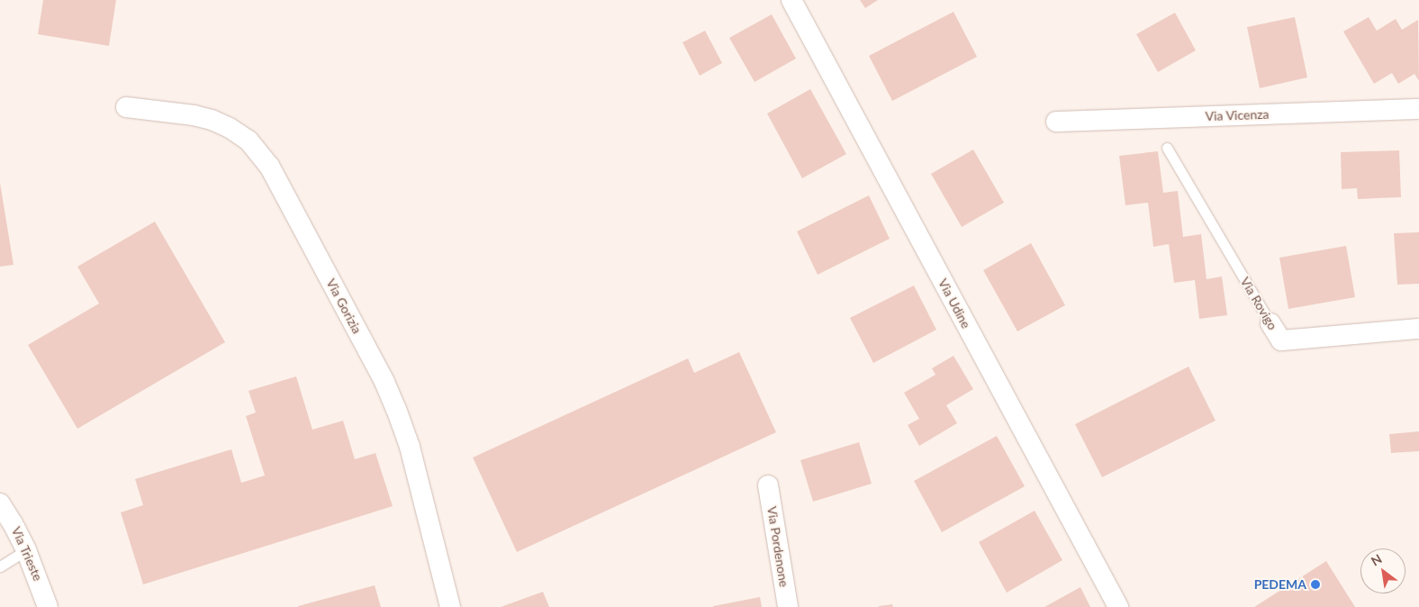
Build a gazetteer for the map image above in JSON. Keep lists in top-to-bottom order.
{
  "streets": {
    "street": [
      "Via Vicenza",
      "Via Udine",
      "Via Rovigo",
      "Via Gorizia",
      "Via Pordenone",
      "Via Trieste"
    ]
  },
  "places": ["PEDEMA"],
  "north": "top left"
}
